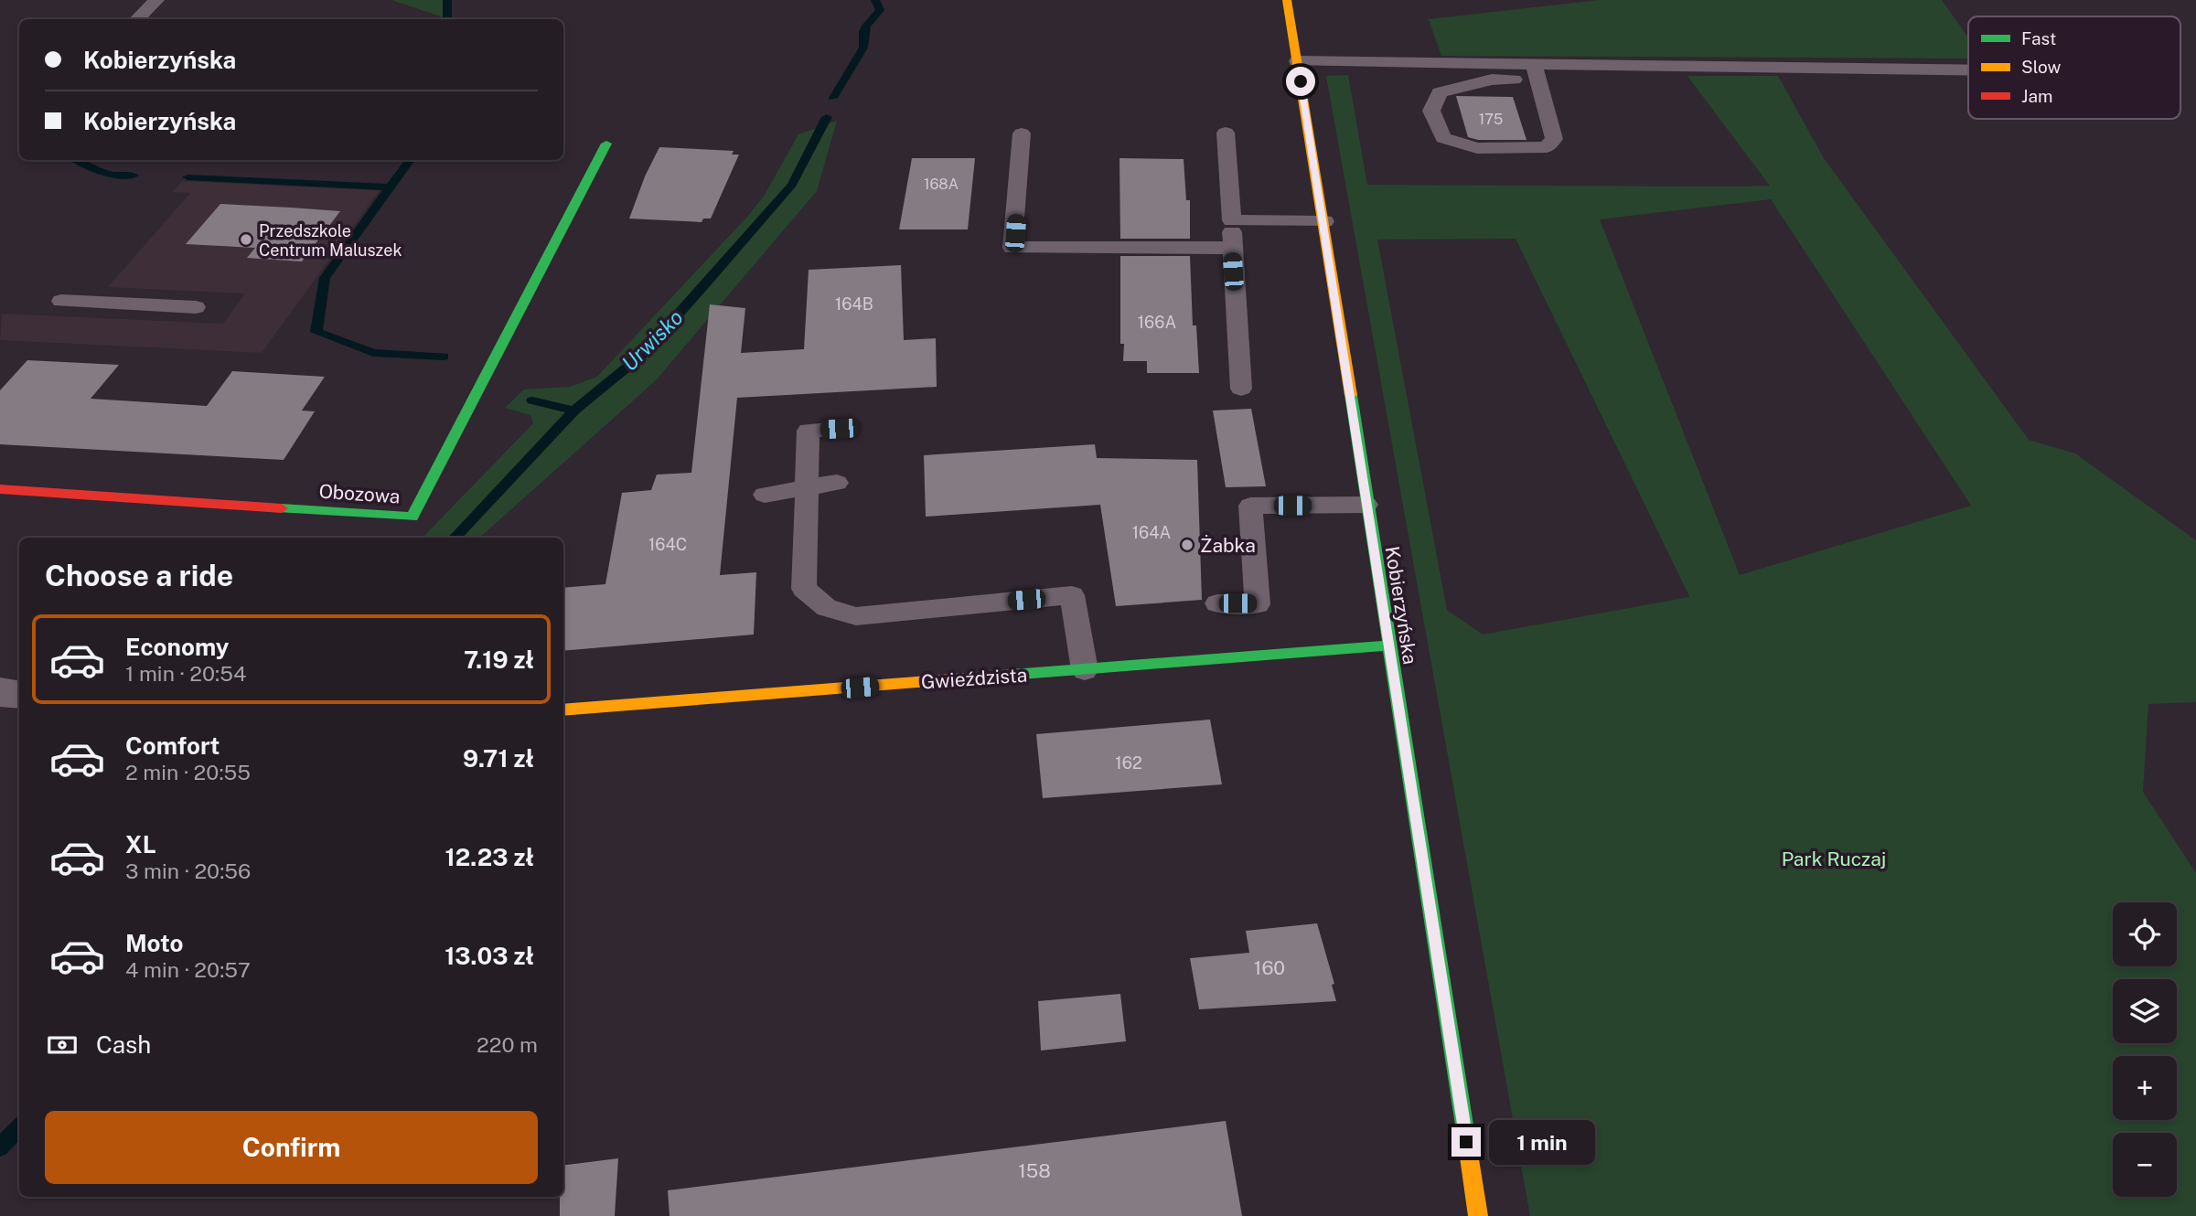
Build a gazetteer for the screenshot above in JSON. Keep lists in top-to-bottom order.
{
  "streets": {
    "street": ["Obozowa", "Kobierzyńska", "Gwieździsta"]
  },
  "crossings": [
    ["Kobierzyńska", "Gwieździsta"]
  ],
  "water": ["Urwisko"],
  "parks": ["Park Ruczaj"],
  "places": ["Przedszkole Centrum Maluszek", "Żabka"],
  "house_numbers": [
    "175",
    "168A",
    "164B",
    "166A",
    "164A",
    "164C",
    "162",
    "160",
    "158"
  ],
  "legend": ["Fast", "Slow", "Jam"],
  "page": {
    "banner": ["Kobierzyńska", "Kobierzyńska"],
    "heading": "Choose a ride",
    "list": [
      {
        "name": "Economy",
        "note": "1 min · 20:54",
        "value": "7.19 zł"
      },
      {
        "name": "Comfort",
        "note": "2 min · 20:55",
        "value": "9.71 zł"
      },
      {
        "name": "XL",
        "note": "3 min · 20:56",
        "value": "12.23 zł"
      },
      {
        "name": "Moto",
        "note": "4 min · 20:57",
        "value": "13.03 zł"
      }
    ],
    "map_buttons": ["+", "−"],
    "pay": ["Cash", "220 m"],
    "buttons": "Confirm",
    "bubble": "1 min"
  }
}
